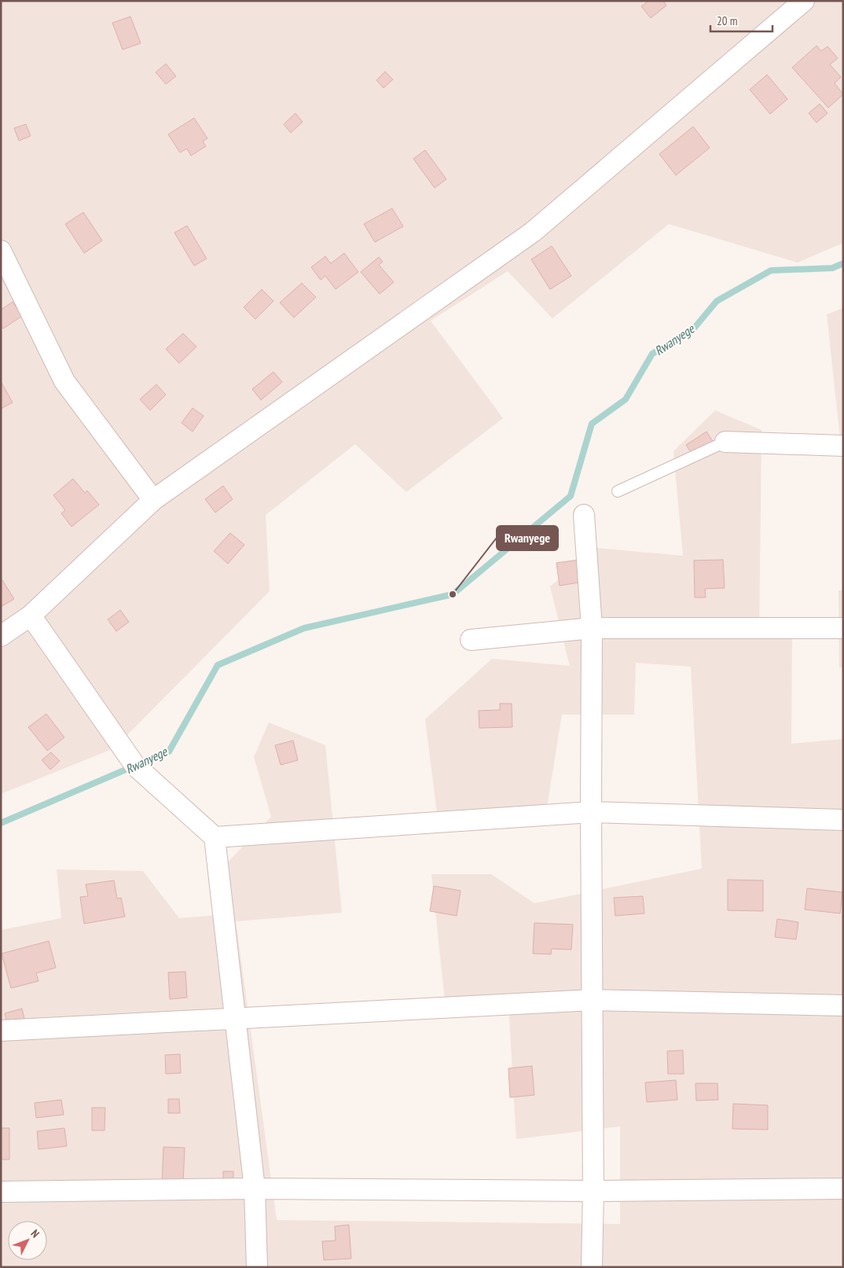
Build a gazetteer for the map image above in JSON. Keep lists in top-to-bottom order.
{
  "water": ["Rwanyege"],
  "places": ["Rwanyege"],
  "scale_bar": "20 m",
  "north": "top right"
}
